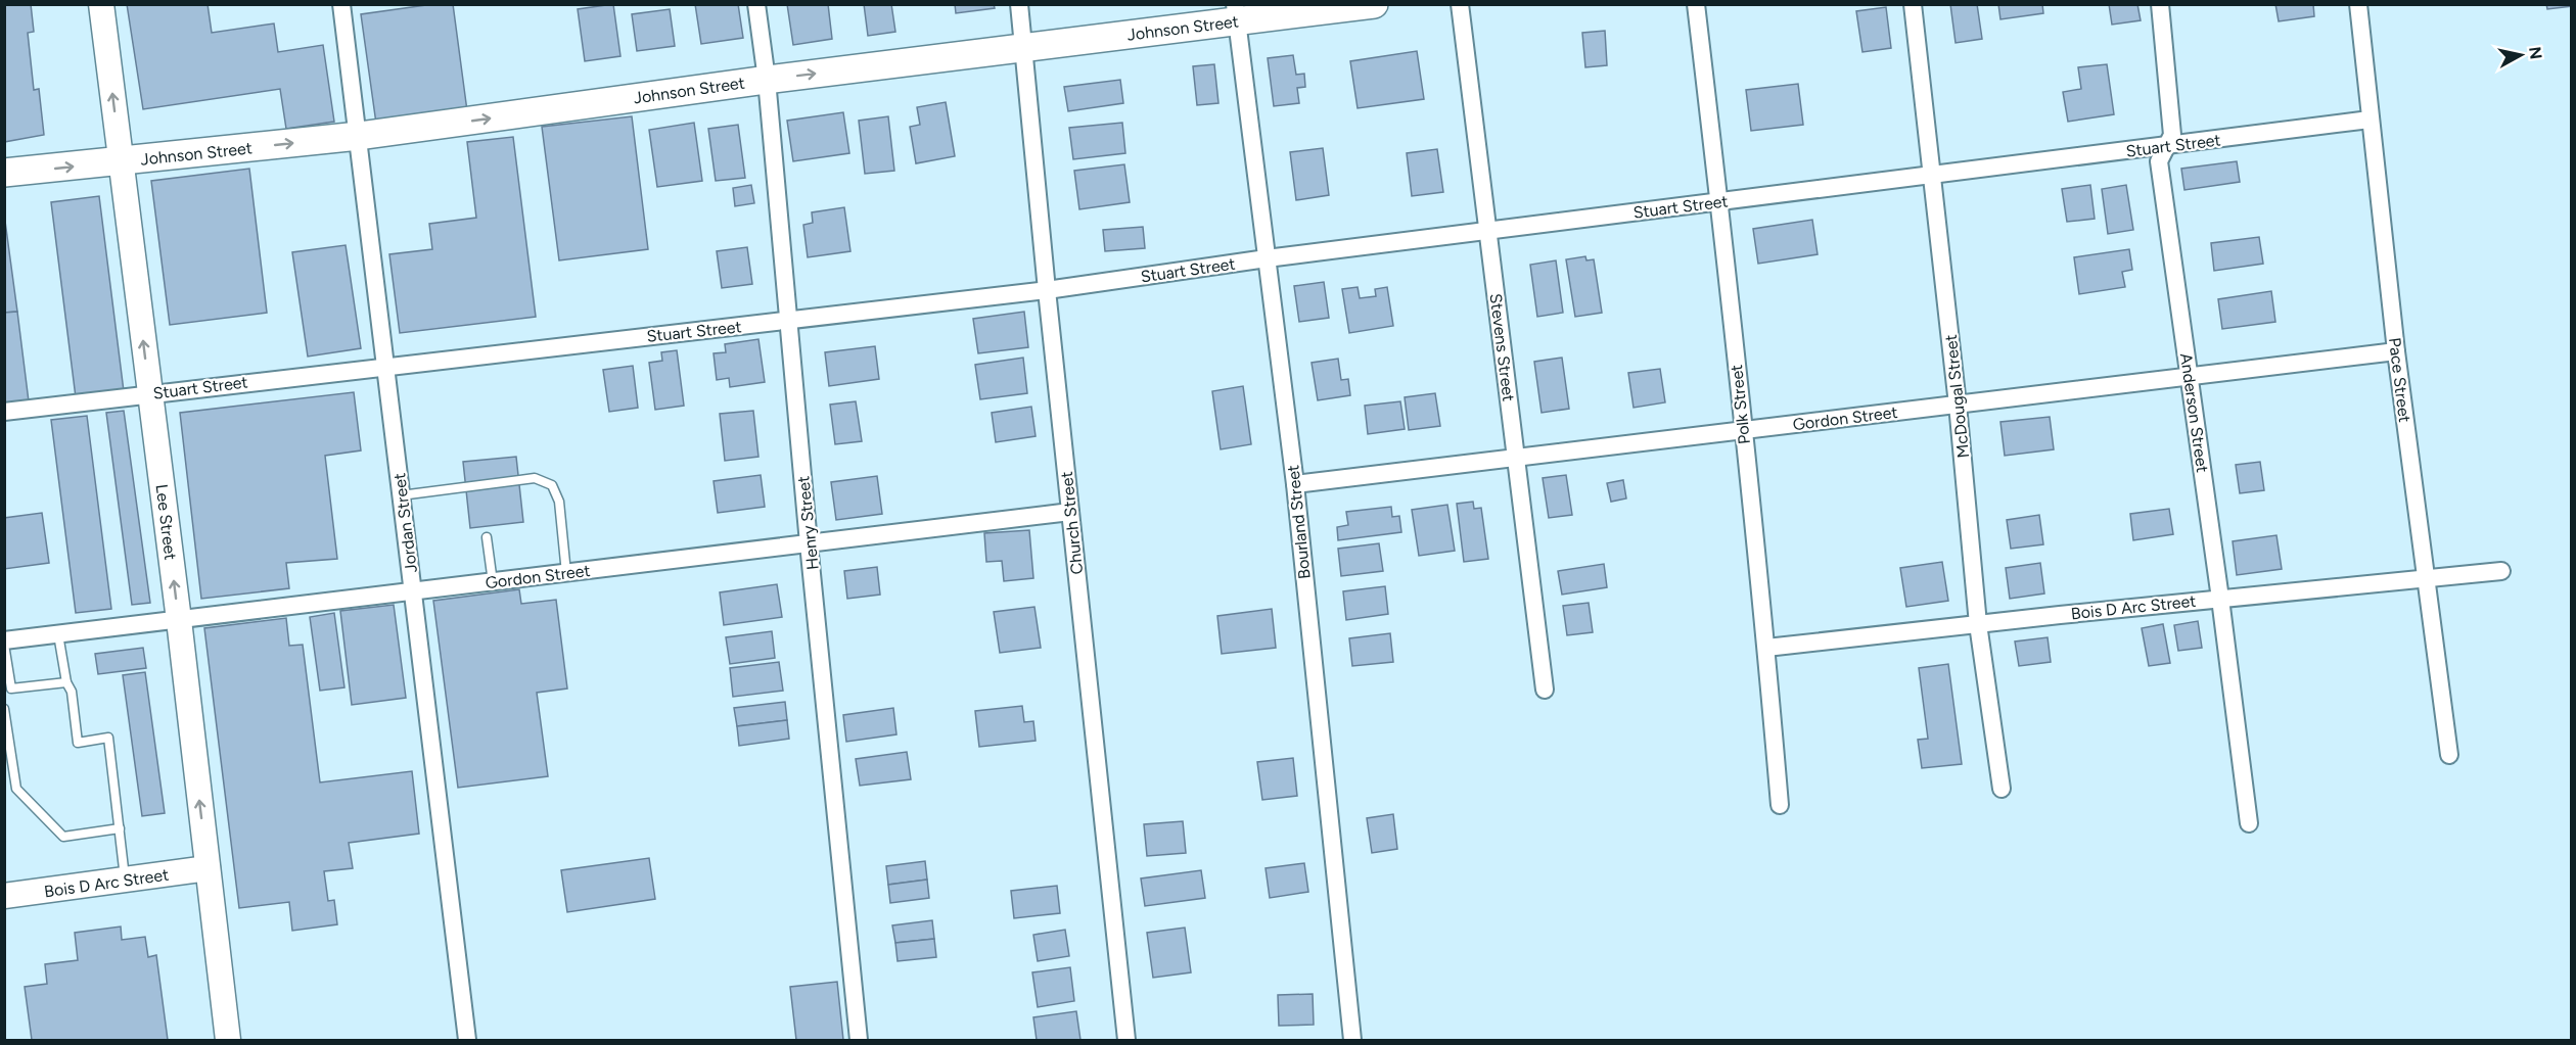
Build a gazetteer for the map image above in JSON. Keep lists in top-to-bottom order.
{
  "streets": {
    "main road": ["Johnson Street", "Lee Street", "Bois D Arc Street"],
    "street": [
      "Stuart Street",
      "Stevens Street",
      "Pace Street",
      "McDougal Street",
      "Polk Street",
      "Anderson Street",
      "Gordon Street",
      "Bourland Street",
      "Jordan Street",
      "Henry Street",
      "Church Street"
    ]
  },
  "crossings": [
    ["Johnson Street", "Lee Street"],
    ["Johnson Street", "Bourland Street"],
    ["Johnson Street", "Jordan Street"],
    ["Johnson Street", "Henry Street"],
    ["Johnson Street", "Church Street"],
    ["Stuart Street", "Stevens Street"],
    ["Stuart Street", "Pace Street"],
    ["Stuart Street", "McDougal Street"],
    ["Stuart Street", "Polk Street"],
    ["Stuart Street", "Anderson Street"],
    ["Stuart Street", "Lee Street"],
    ["Stuart Street", "Bourland Street"],
    ["Stuart Street", "Jordan Street"],
    ["Stuart Street", "Henry Street"],
    ["Stuart Street", "Church Street"],
    ["Stevens Street", "Gordon Street"],
    ["Pace Street", "Gordon Street"],
    ["Pace Street", "Bois D Arc Street"],
    ["McDougal Street", "Gordon Street"],
    ["McDougal Street", "Bois D Arc Street"],
    ["Polk Street", "Gordon Street"],
    ["Polk Street", "Bois D Arc Street"],
    ["Anderson Street", "Gordon Street"],
    ["Anderson Street", "Bois D Arc Street"],
    ["Gordon Street", "Lee Street"],
    ["Gordon Street", "Bourland Street"],
    ["Gordon Street", "Jordan Street"],
    ["Gordon Street", "Henry Street"],
    ["Gordon Street", "Church Street"],
    ["Lee Street", "Bois D Arc Street"]
  ],
  "one_way": ["Johnson Street", "Lee Street"],
  "north": "right"
}
